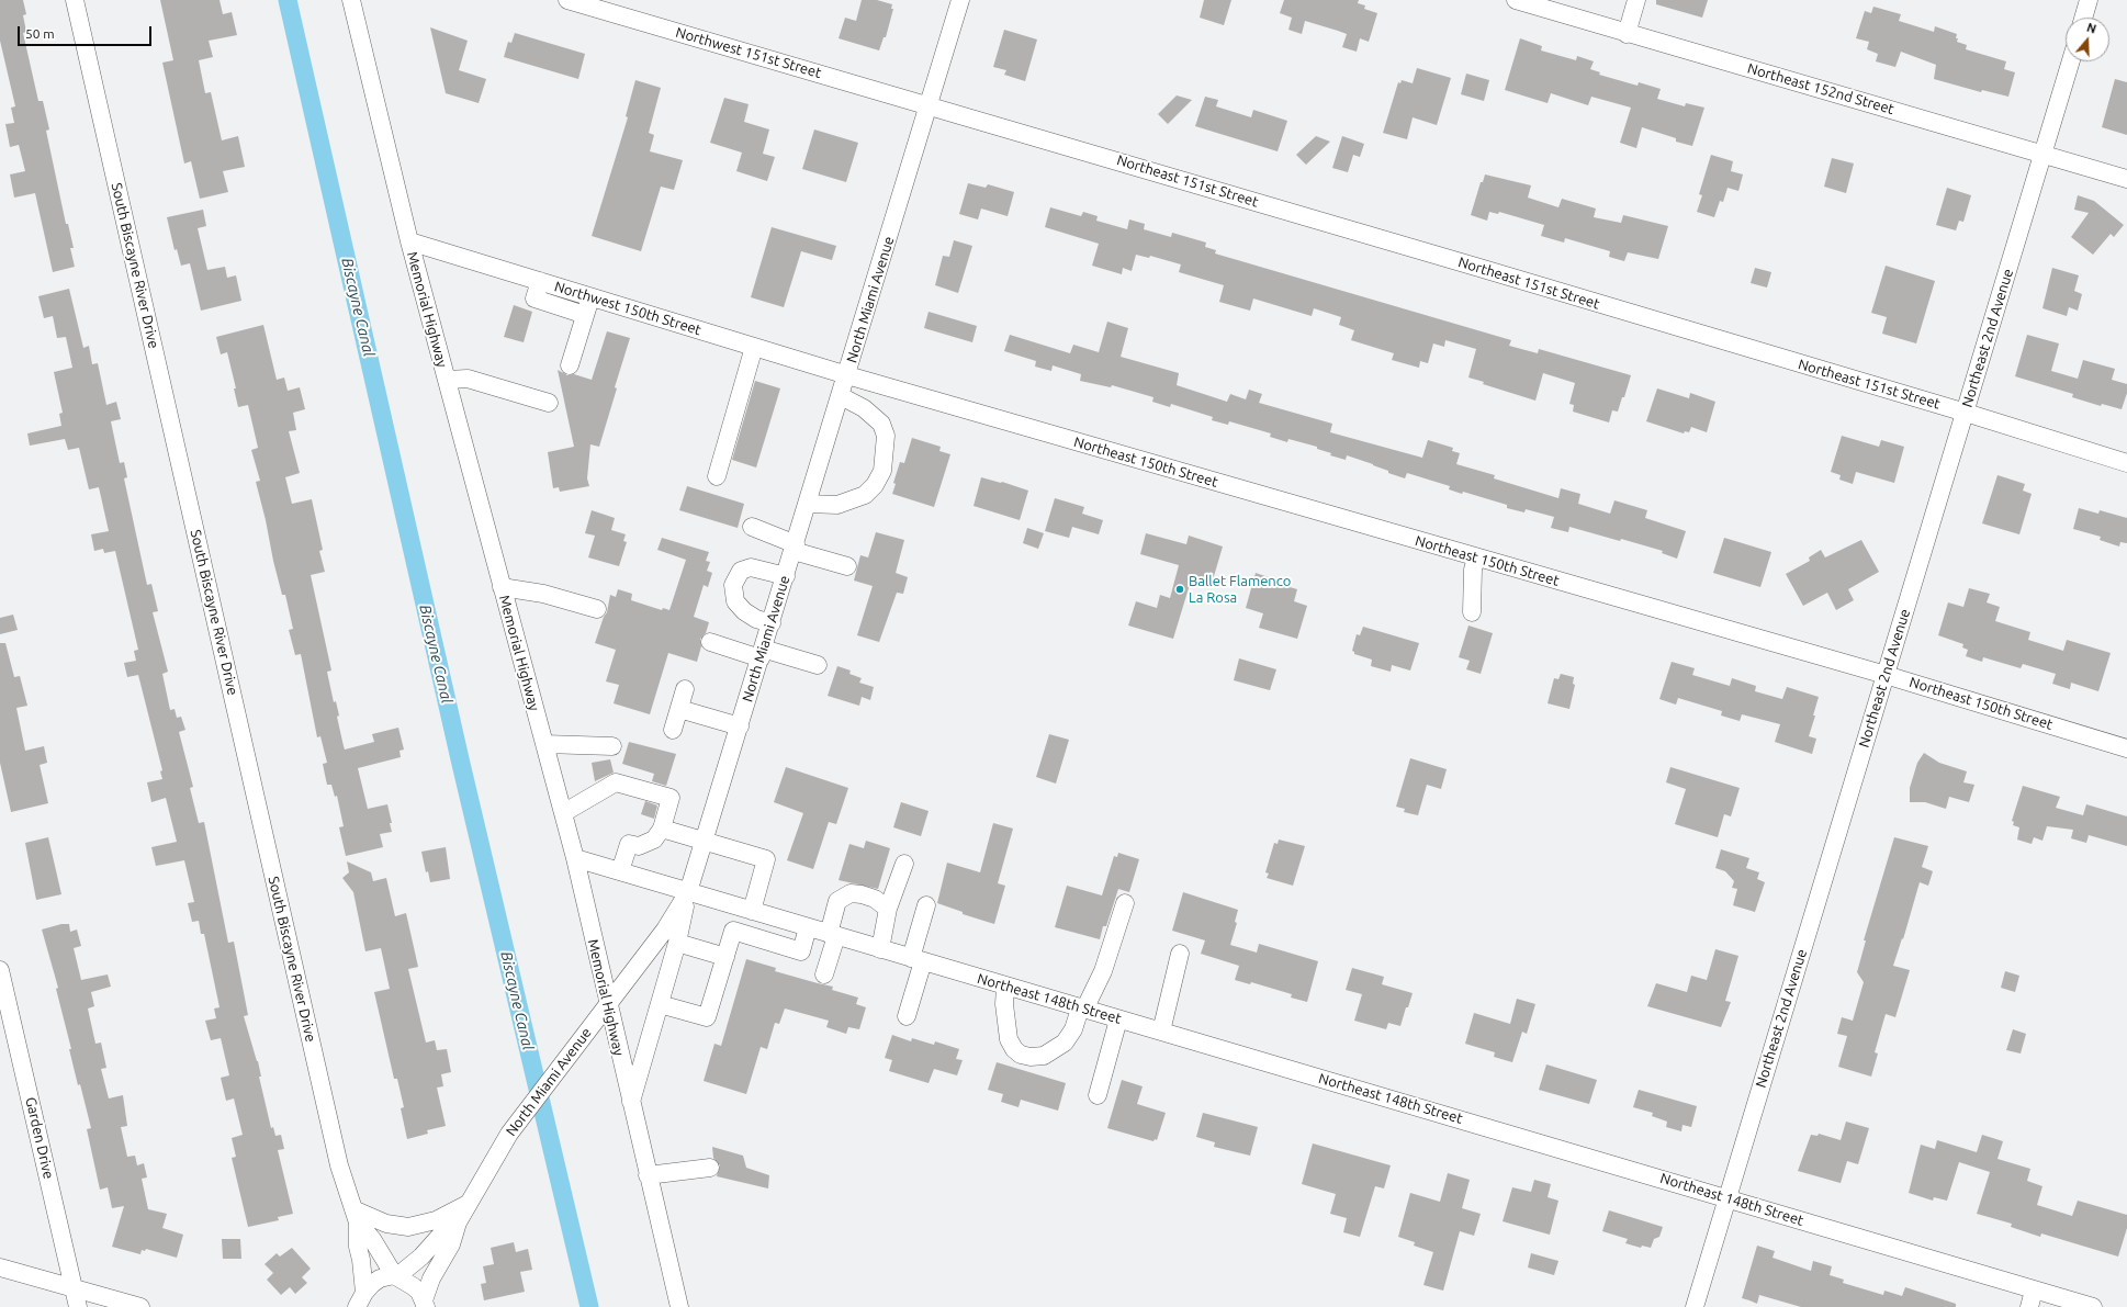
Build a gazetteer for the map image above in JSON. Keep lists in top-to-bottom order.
{
  "streets": {
    "street": [
      "Northwest 151st Street",
      "Northeast 152nd Street",
      "Northeast 151st Street",
      "South Biscayne River Drive",
      "North Miami Avenue",
      "Northwest 150th Street",
      "Memorial Highway",
      "Northeast 2nd Avenue",
      "Northeast 150th Street",
      "Northeast 148th Street",
      "Garden Drive"
    ]
  },
  "crossings": [
    ["Northwest 151st Street", "Northeast 151st Street"],
    ["Northwest 151st Street", "North Miami Avenue"],
    ["Northeast 152nd Street", "Northeast 2nd Avenue"],
    ["Northeast 151st Street", "North Miami Avenue"],
    ["Northeast 151st Street", "Northeast 2nd Avenue"],
    ["South Biscayne River Drive", "North Miami Avenue"],
    ["North Miami Avenue", "Northwest 150th Street"],
    ["North Miami Avenue", "Memorial Highway"],
    ["North Miami Avenue", "Northeast 150th Street"],
    ["North Miami Avenue", "Northeast 148th Street"],
    ["Northwest 150th Street", "Memorial Highway"],
    ["Northwest 150th Street", "Northeast 150th Street"],
    ["Memorial Highway", "Northeast 148th Street"],
    ["Northeast 2nd Avenue", "Northeast 150th Street"],
    ["Northeast 2nd Avenue", "Northeast 148th Street"]
  ],
  "water": ["Biscayne Canal"],
  "places": ["Ballet Flamenco La Rosa"],
  "scale_bar": "50 m",
  "north": "top"
}
